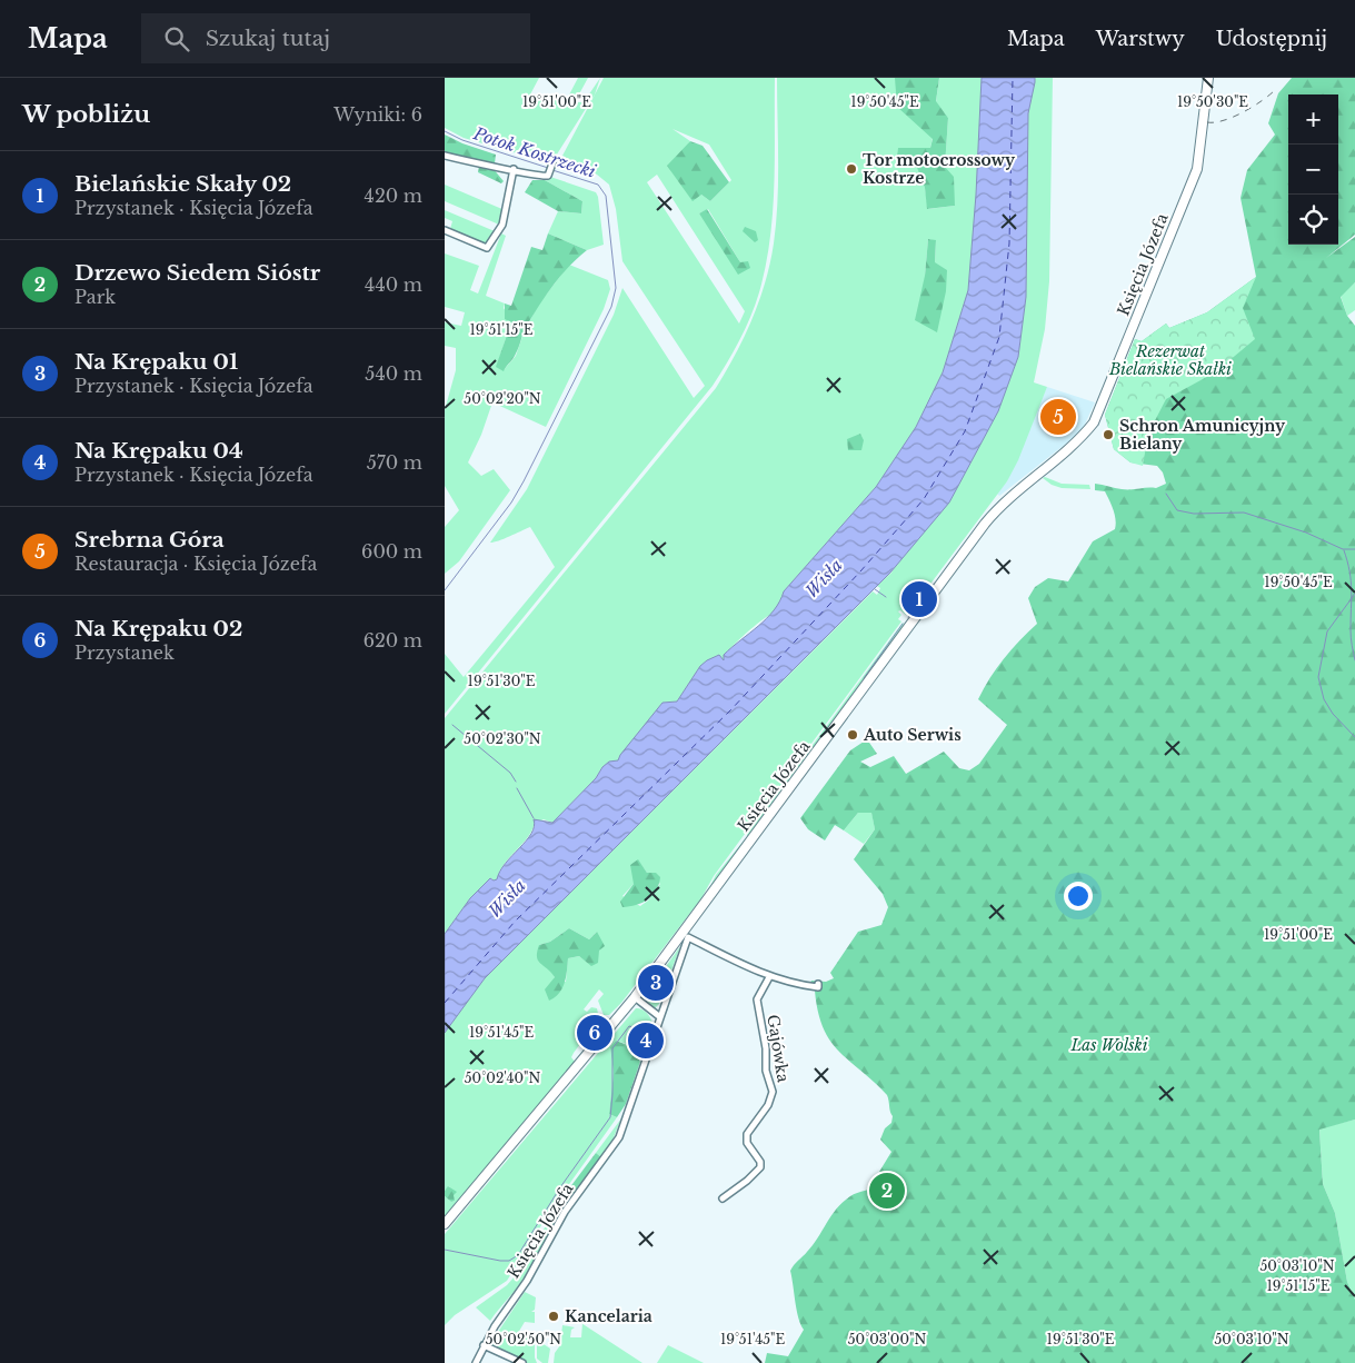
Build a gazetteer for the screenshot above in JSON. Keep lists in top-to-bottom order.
{
  "streets": {
    "main road": ["Księcia Józefa"],
    "street": ["Gajówka"]
  },
  "crossings": [
    ["Księcia Józefa", "Gajówka"]
  ],
  "water": ["Potok Kostrzecki", "Wisła"],
  "parks": ["Rezerwat Bielańskie Skałki", "Las Wolski"],
  "places": [
    "Tor motocrossowy Kostrze",
    "Schron Amunicyjny Bielany",
    "Auto Serwis",
    "Kancelaria"
  ],
  "page": {
    "header": "Mapa",
    "search": "Szukaj tutaj",
    "nav": ["Mapa", "Warstwy", "Udostępnij"],
    "heading": ["W pobliżu", "Wyniki: 6"],
    "map_buttons": ["+", "−"],
    "list": [
      {
        "mark": "1",
        "name": "Bielańskie Skały 02",
        "note": "Przystanek · Księcia Józefa",
        "value": "420 m"
      },
      {
        "mark": "2",
        "name": "Drzewo Siedem Sióstr",
        "note": "Park",
        "value": "440 m"
      },
      {
        "mark": "3",
        "name": "Na Krępaku 01",
        "note": "Przystanek · Księcia Józefa",
        "value": "540 m"
      },
      {
        "mark": "4",
        "name": "Na Krępaku 04",
        "note": "Przystanek · Księcia Józefa",
        "value": "570 m"
      },
      {
        "mark": "5",
        "name": "Srebrna Góra",
        "note": "Restauracja · Księcia Józefa",
        "value": "600 m"
      },
      {
        "mark": "6",
        "name": "Na Krępaku 02",
        "note": "Przystanek",
        "value": "620 m"
      }
    ],
    "pins": [
      "5",
      "1",
      "3",
      "6",
      "4",
      "2"
    ]
  },
  "coordinates": [
    "19°51'00\"E",
    "19°50'45\"E",
    "19°50'30\"E",
    "19°51'15\"E",
    "50°02'20\"N",
    "19°51'30\"E",
    "50°02'30\"N",
    "19°51'45\"E",
    "50°02'40\"N",
    "50°03'10\"N",
    "50°02'50\"N",
    "50°03'00\"N"
  ]
}
